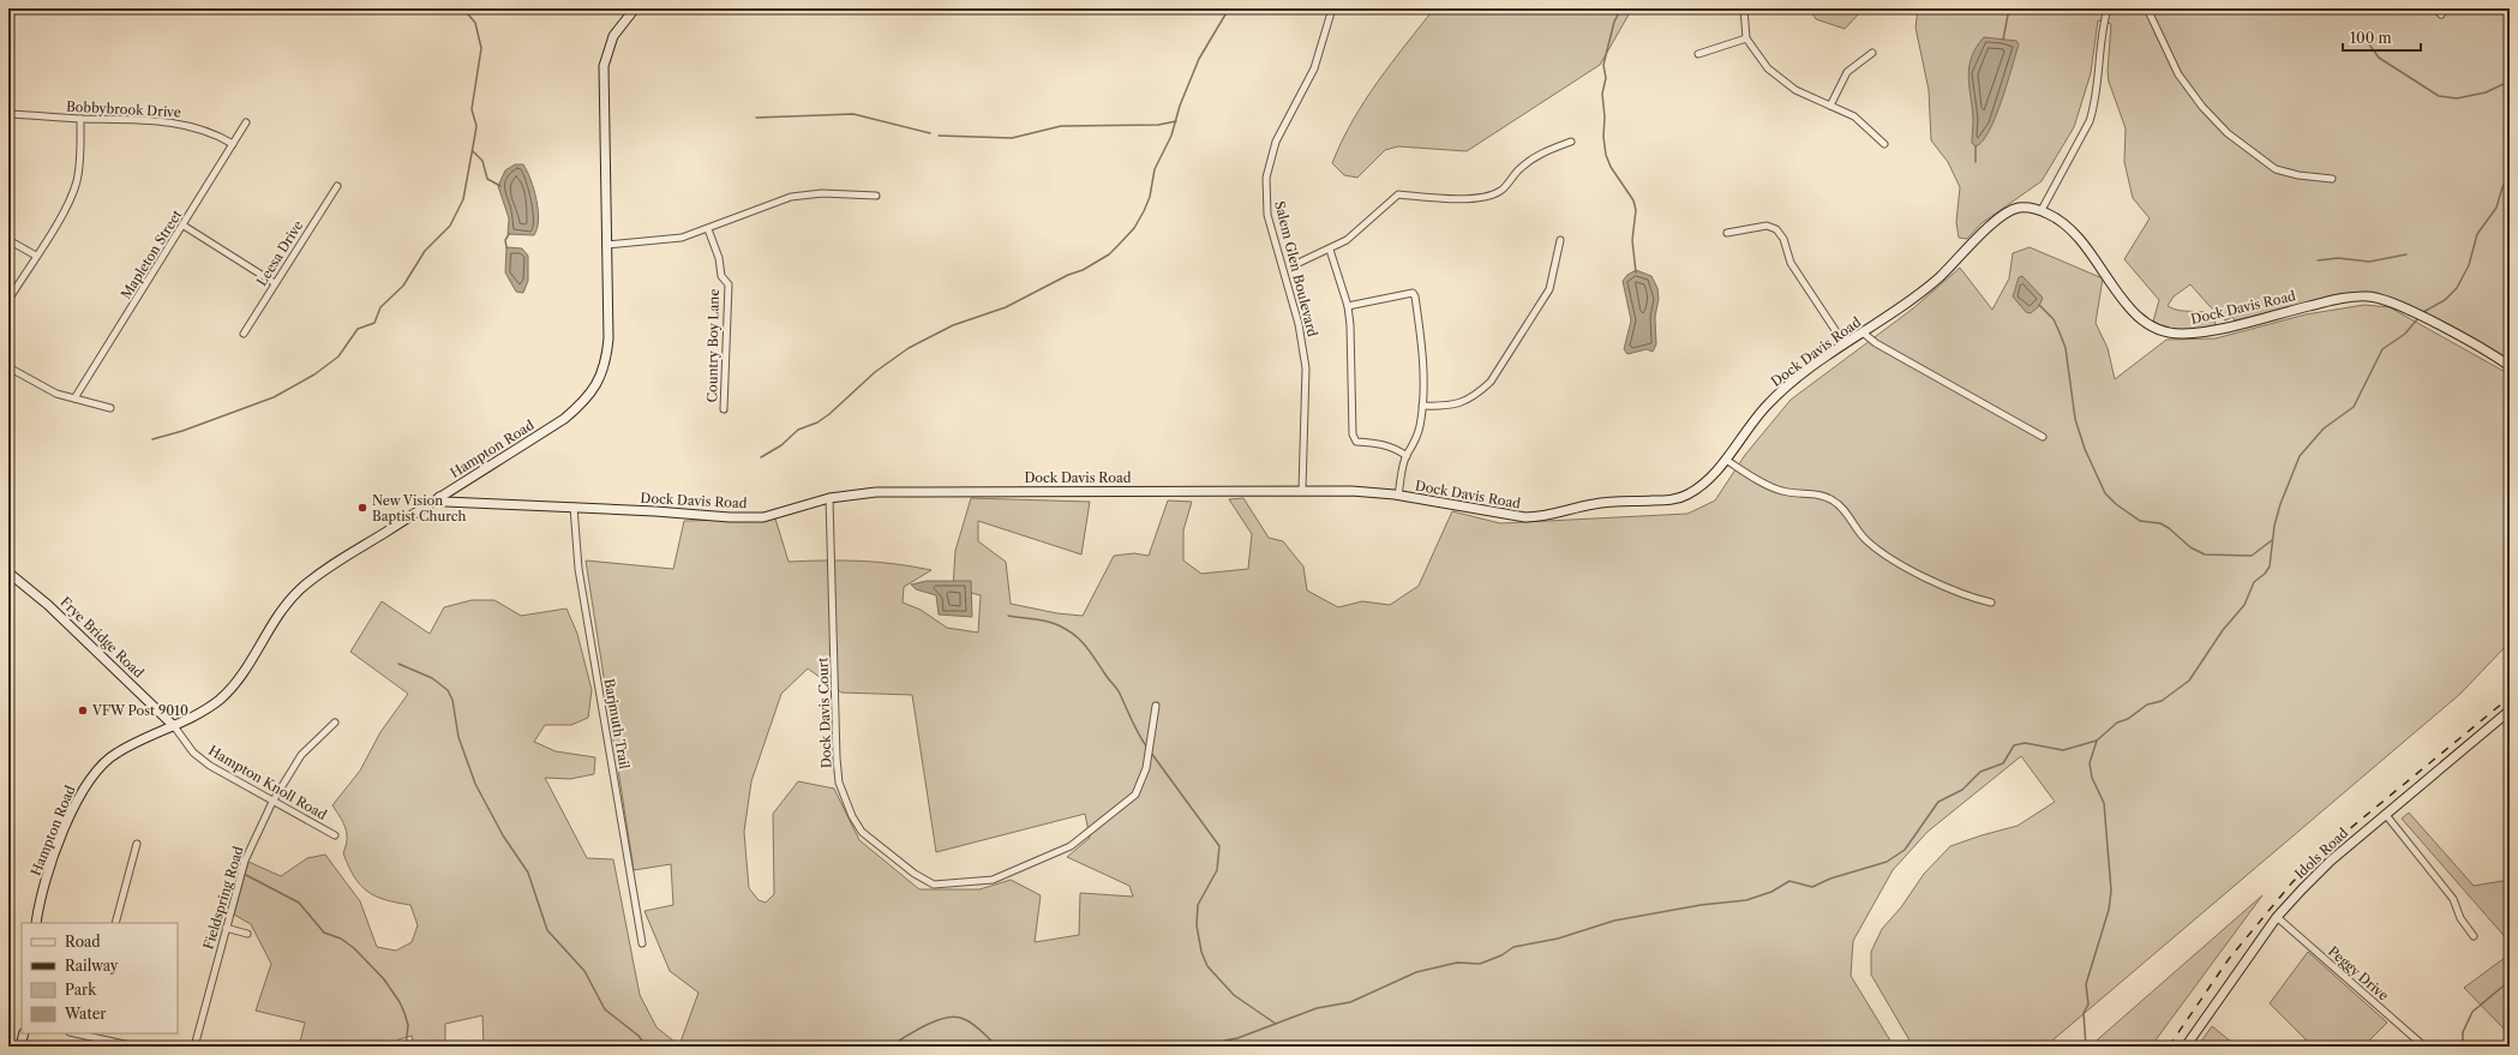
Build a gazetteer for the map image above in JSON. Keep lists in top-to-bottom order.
{
  "streets": {
    "street": [
      "Bobbybrook Drive",
      "Leesa Drive",
      "Mapleton Street",
      "Salem Glen Boulevard",
      "Dock Davis Road",
      "Country Boy Lane",
      "Hampton Road",
      "Frye Bridge Road",
      "Dock Davis Court",
      "Barjmuth Trail",
      "Hampton Knoll Road",
      "Idols Road",
      "Fieldspring Road",
      "Peggy Drive"
    ]
  },
  "crossings": [
    ["Bobbybrook Drive", "Mapleton Street"],
    ["Salem Glen Boulevard", "Dock Davis Road"],
    ["Dock Davis Road", "Hampton Road"],
    ["Dock Davis Road", "Dock Davis Court"],
    ["Dock Davis Road", "Barjmuth Trail"],
    ["Hampton Road", "Frye Bridge Road"],
    ["Hampton Road", "Hampton Knoll Road"],
    ["Frye Bridge Road", "Hampton Knoll Road"],
    ["Hampton Knoll Road", "Fieldspring Road"],
    ["Idols Road", "Peggy Drive"]
  ],
  "places": ["New Vision Baptist Church", "VFW Post 9010"],
  "legend": [
    "Road",
    "Railway",
    "Park",
    "Water"
  ],
  "scale_bar": "100 m"
}
